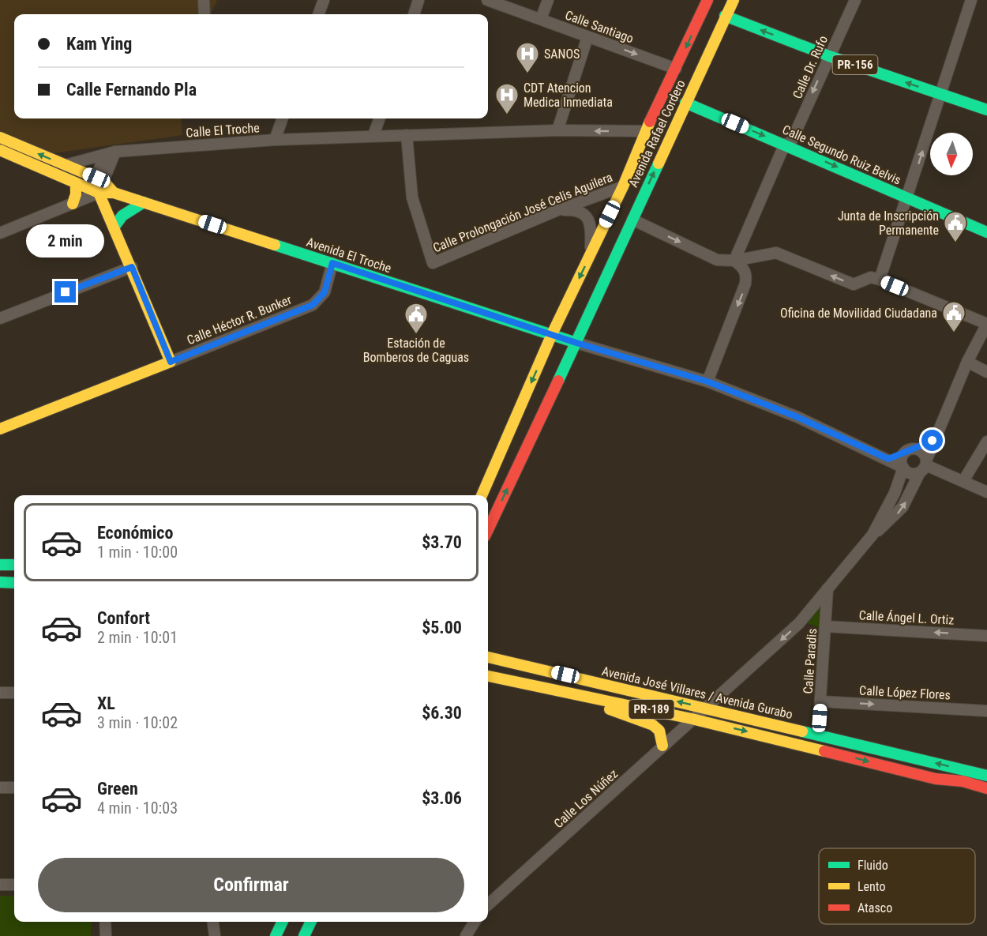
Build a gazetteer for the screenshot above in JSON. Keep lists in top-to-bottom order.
{
  "streets": {
    "main road": [
      "PR-156",
      "Avenida Rafael Cordero",
      "Calle Segundo Ruiz Belvis",
      "Avenida El Troche",
      "Calle Héctor R. Bunker",
      "Avenida José Villares / Avenida Gurabo",
      "PR-189"
    ],
    "street": [
      "Calle Santiago",
      "Calle Dr. Rufo",
      "Calle El Troche",
      "Calle Prolongación José Celis Aguilera",
      "Calle Ángel L. Ortiz",
      "Calle Paradis",
      "Calle López Flores",
      "Calle Los Núñez"
    ]
  },
  "crossings": [
    ["Calle Santiago", "Avenida Rafael Cordero"],
    ["PR-156", "Calle Dr. Rufo"],
    ["PR-156", "Avenida Rafael Cordero"],
    ["Calle Dr. Rufo", "Calle Segundo Ruiz Belvis"],
    ["Calle El Troche", "Avenida Rafael Cordero"],
    ["Calle El Troche", "Calle Prolongación José Celis Aguilera"],
    ["Avenida Rafael Cordero", "Calle Segundo Ruiz Belvis"],
    ["Avenida Rafael Cordero", "Calle Prolongación José Celis Aguilera"],
    ["Avenida Rafael Cordero", "Avenida El Troche"],
    ["Avenida El Troche", "Calle Héctor R. Bunker"],
    ["Calle Ángel L. Ortiz", "Calle Paradis"],
    ["Calle Paradis", "Avenida José Villares / Avenida Gurabo"],
    ["Calle Paradis", "Calle López Flores"],
    ["Calle Paradis", "Calle Los Núñez"],
    ["Avenida José Villares / Avenida Gurabo", "Calle Los Núñez"]
  ],
  "one_way": [
    "Calle Santiago",
    "Calle Segundo Ruiz Belvis",
    "Calle Ángel L. Ortiz",
    "Calle López Flores"
  ],
  "places": {
    "hospital": ["SANOS", "CDT Atencion Medica Inmediata"],
    "public building": ["Junta de Inscripción Permanente", "Oficina de Movilidad Ciudadana", "Estación de Bomberos de Caguas"]
  },
  "legend": ["Fluido", "Lento", "Atasco"],
  "north": "bottom",
  "page": {
    "banner": ["Kam Ying", "Calle Fernando Pla"],
    "bubble": "2 min",
    "list": [
      {
        "name": "Económico",
        "note": "1 min · 10:00",
        "value": "$3.70"
      },
      {
        "name": "Confort",
        "note": "2 min · 10:01",
        "value": "$5.00"
      },
      {
        "name": "XL",
        "note": "3 min · 10:02",
        "value": "$6.30"
      },
      {
        "name": "Green",
        "note": "4 min · 10:03",
        "value": "$3.06"
      }
    ],
    "buttons": "Confirmar"
  }
}
